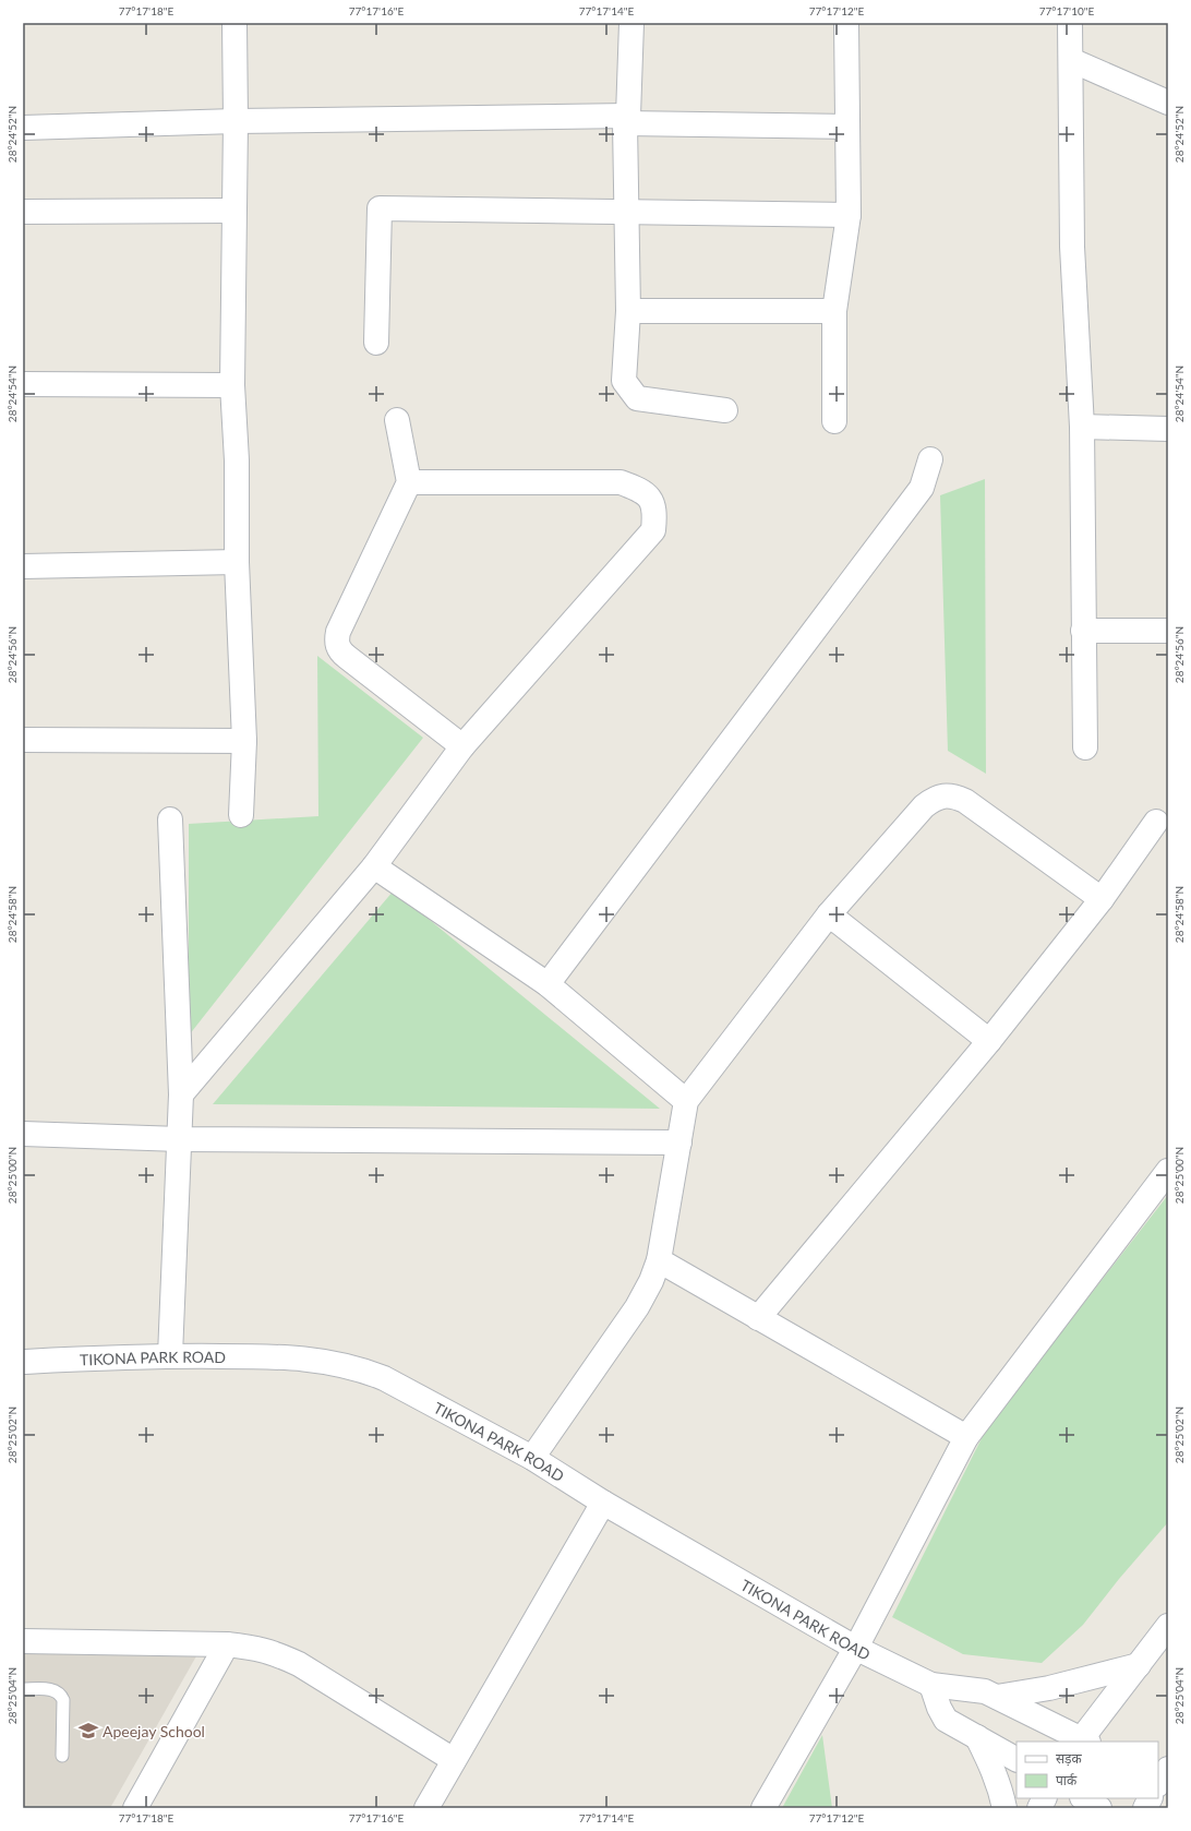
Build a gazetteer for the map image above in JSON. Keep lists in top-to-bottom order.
{
  "streets": {
    "street": ["TIKONA PARK ROAD"]
  },
  "places": {
    "school or university": ["Apeejay School"]
  },
  "legend": ["सड़क", "पार्क"],
  "coordinates": [
    "77°17'18\"E",
    "77°17'16\"E",
    "77°17'14\"E",
    "77°17'12\"E",
    "77°17'10\"E",
    "28°24'52\"N",
    "28°24'54\"N",
    "28°24'56\"N",
    "28°24'58\"N",
    "28°25'00\"N",
    "28°25'02\"N",
    "28°25'04\"N"
  ]
}
